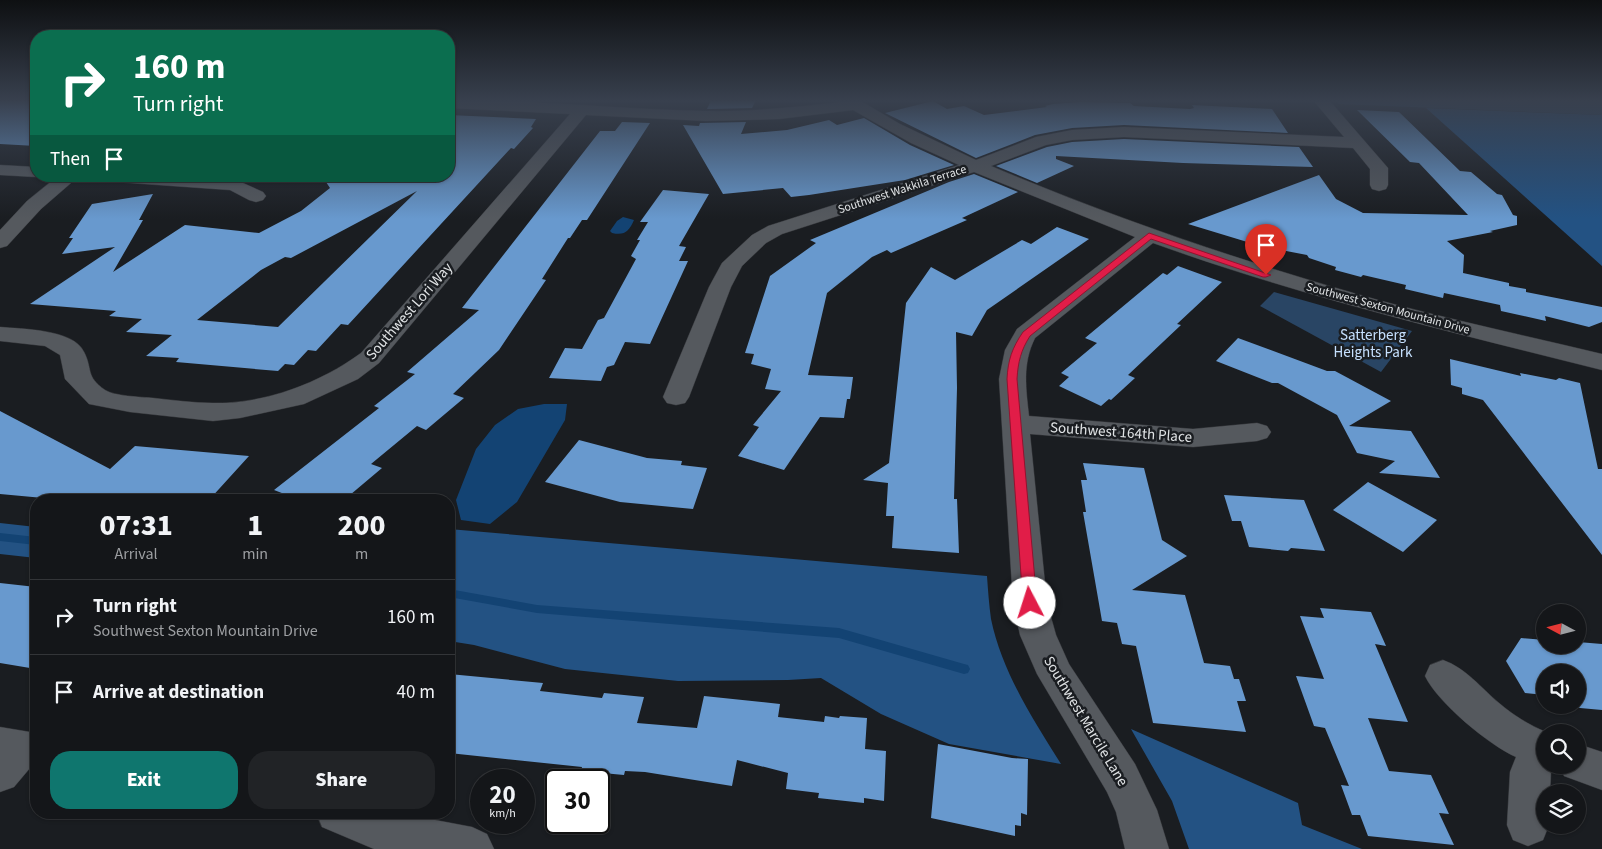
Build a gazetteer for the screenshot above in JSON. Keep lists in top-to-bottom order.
{
  "streets": {
    "street": [
      "Southwest Wakkila Terrace",
      "Southwest Sexton Mountain Drive",
      "Southwest Lori Way",
      "Southwest 164th Place",
      "Southwest Marcile Lane"
    ]
  },
  "crossings": [
    ["Southwest Wakkila Terrace", "Southwest Sexton Mountain Drive"],
    ["Southwest Sexton Mountain Drive", "Southwest Marcile Lane"],
    ["Southwest 164th Place", "Southwest Marcile Lane"]
  ],
  "parks": ["Satterberg Heights Park"],
  "north": "left",
  "page": {
    "turn": ["160 m", "Turn right"],
    "then": "Then",
    "eta": [
      "07:31",
      "Arrival",
      "1",
      "min",
      "200",
      "m"
    ],
    "list": [
      {
        "name": "Turn right",
        "note": "Southwest Sexton Mountain Drive",
        "value": "160 m"
      },
      {
        "name": "Arrive at destination",
        "value": "40 m"
      }
    ],
    "buttons": ["Exit", "Share"],
    "speed": "20 km/h",
    "limit": "30"
  }
}
